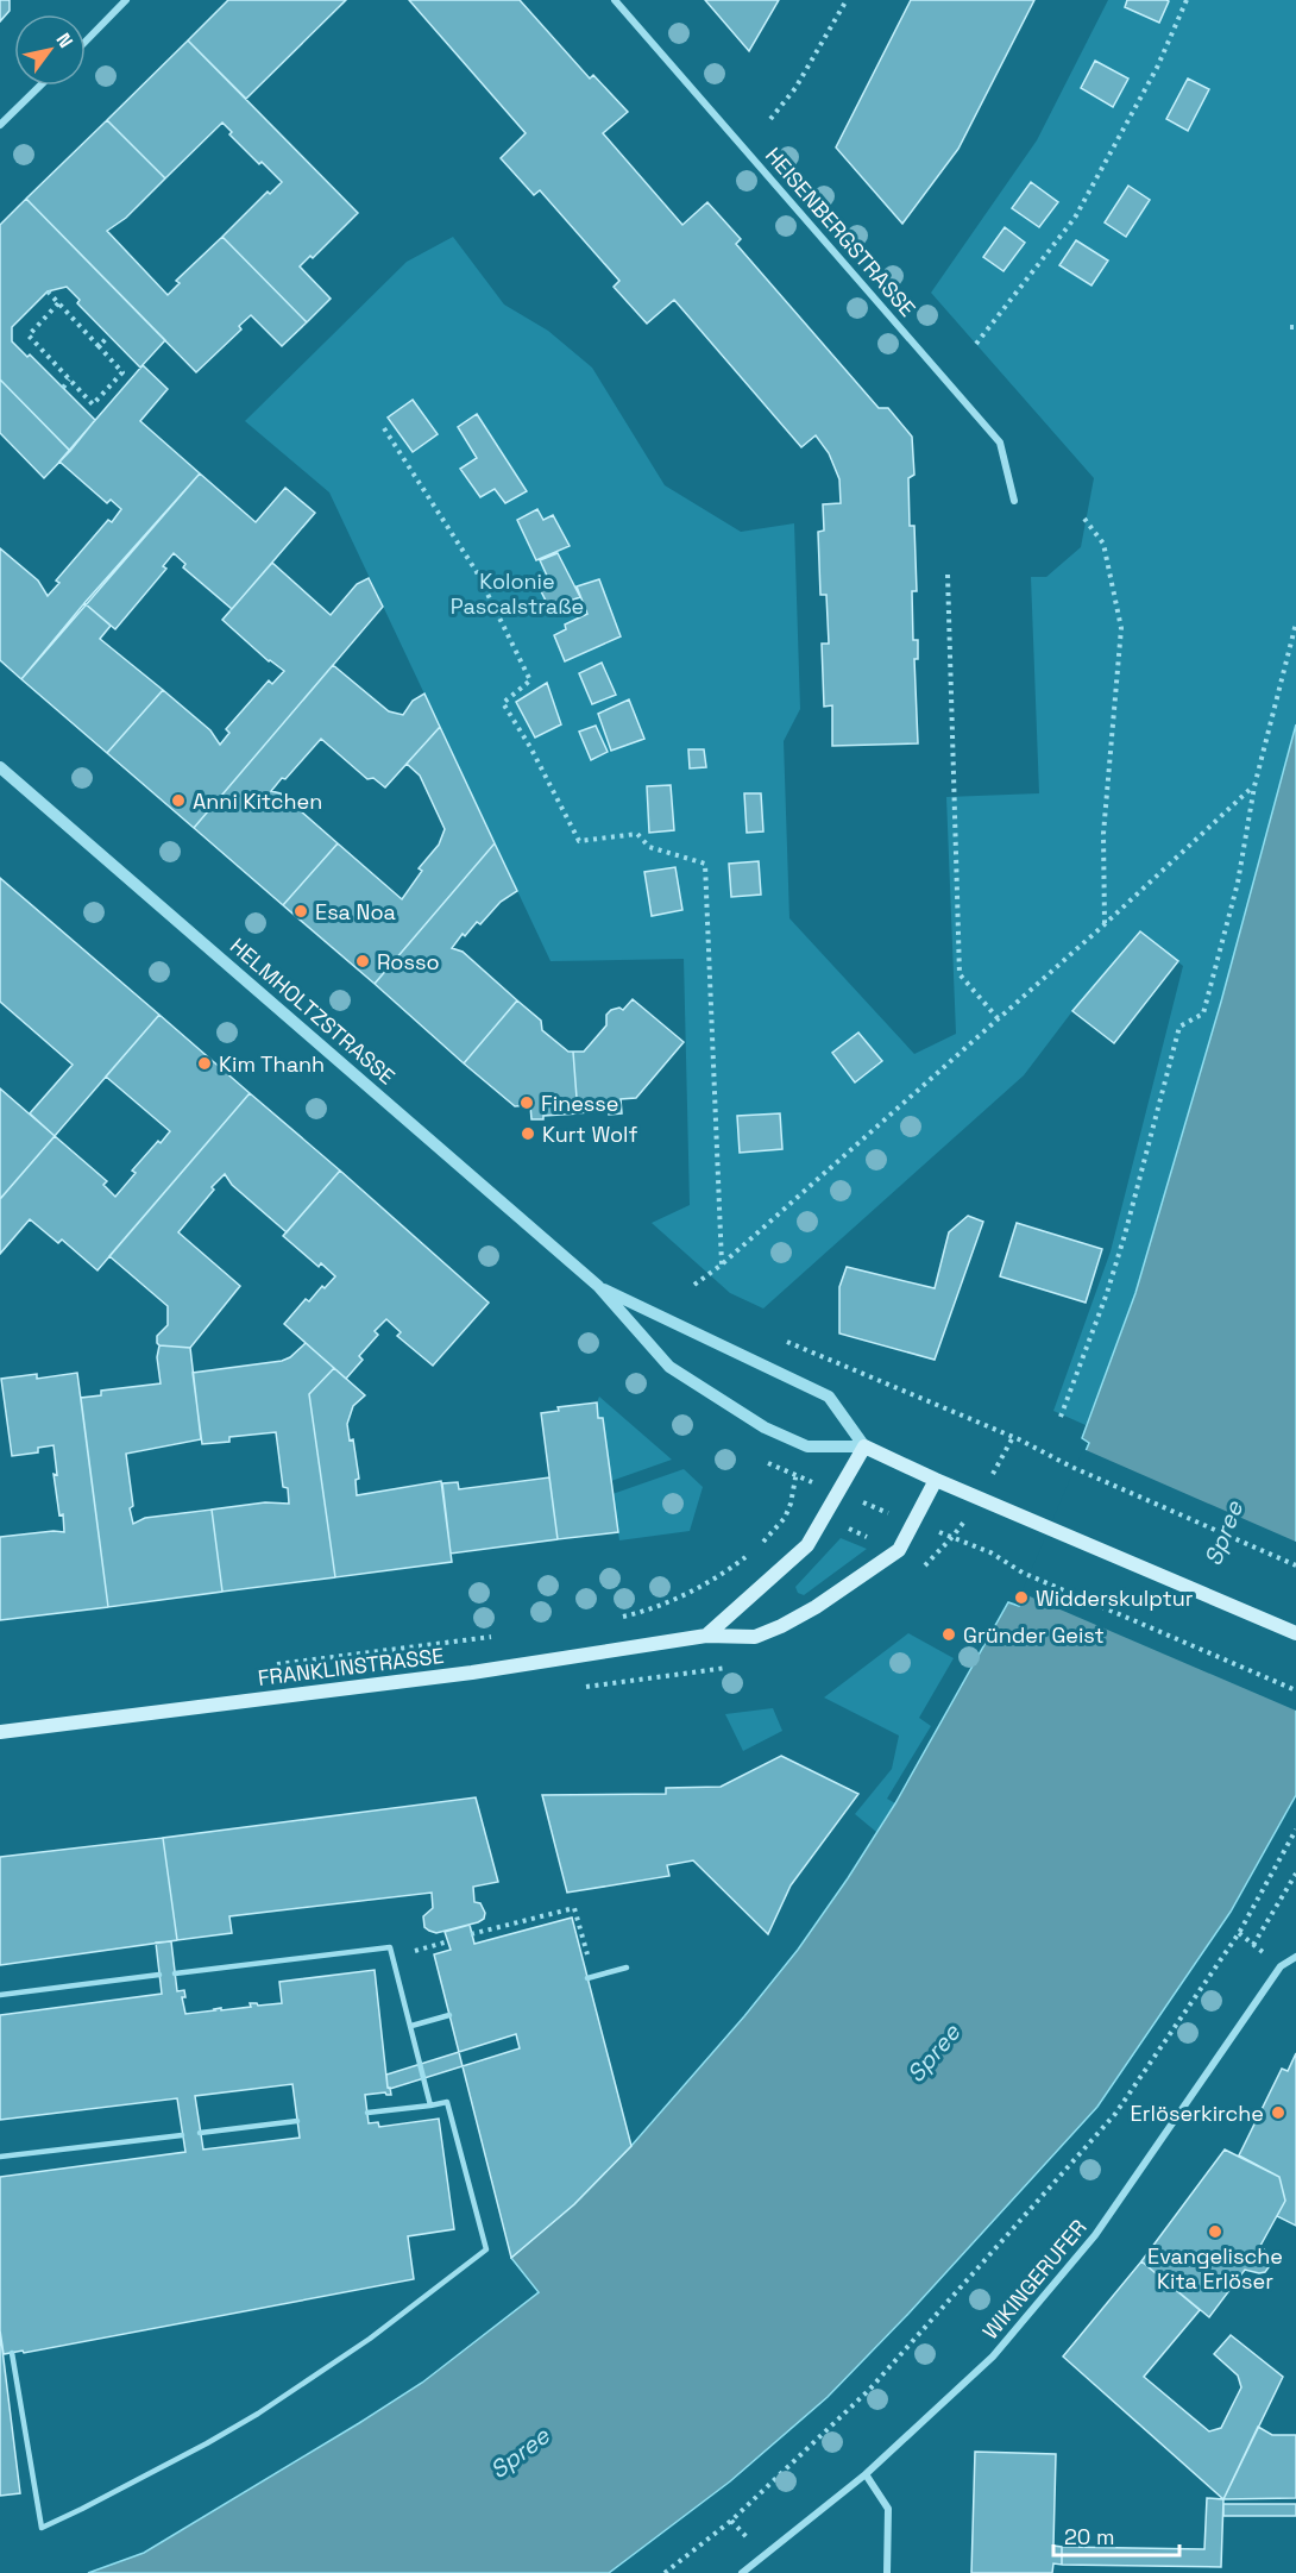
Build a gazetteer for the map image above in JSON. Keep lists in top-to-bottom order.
{
  "streets": {
    "main road": ["HELMHOLTZSTRASSE", "FRANKLINSTRASSE"],
    "street": ["HEISENBERGSTRASSE", "WIKINGERUFER"]
  },
  "crossings": [
    ["HELMHOLTZSTRASSE", "FRANKLINSTRASSE"]
  ],
  "water": ["Spree"],
  "parks": ["Kolonie Pascalstraße"],
  "places": [
    "Anni Kitchen",
    "Esa Noa",
    "Rosso",
    "Kim Thanh",
    "Finesse",
    "Kurt Wolf",
    "Widderskulptur",
    "Gründer Geist",
    "Erlöserkirche",
    "Evangelische Kita Erlöser"
  ],
  "scale_bar": "20 m",
  "north": "top right"
}
